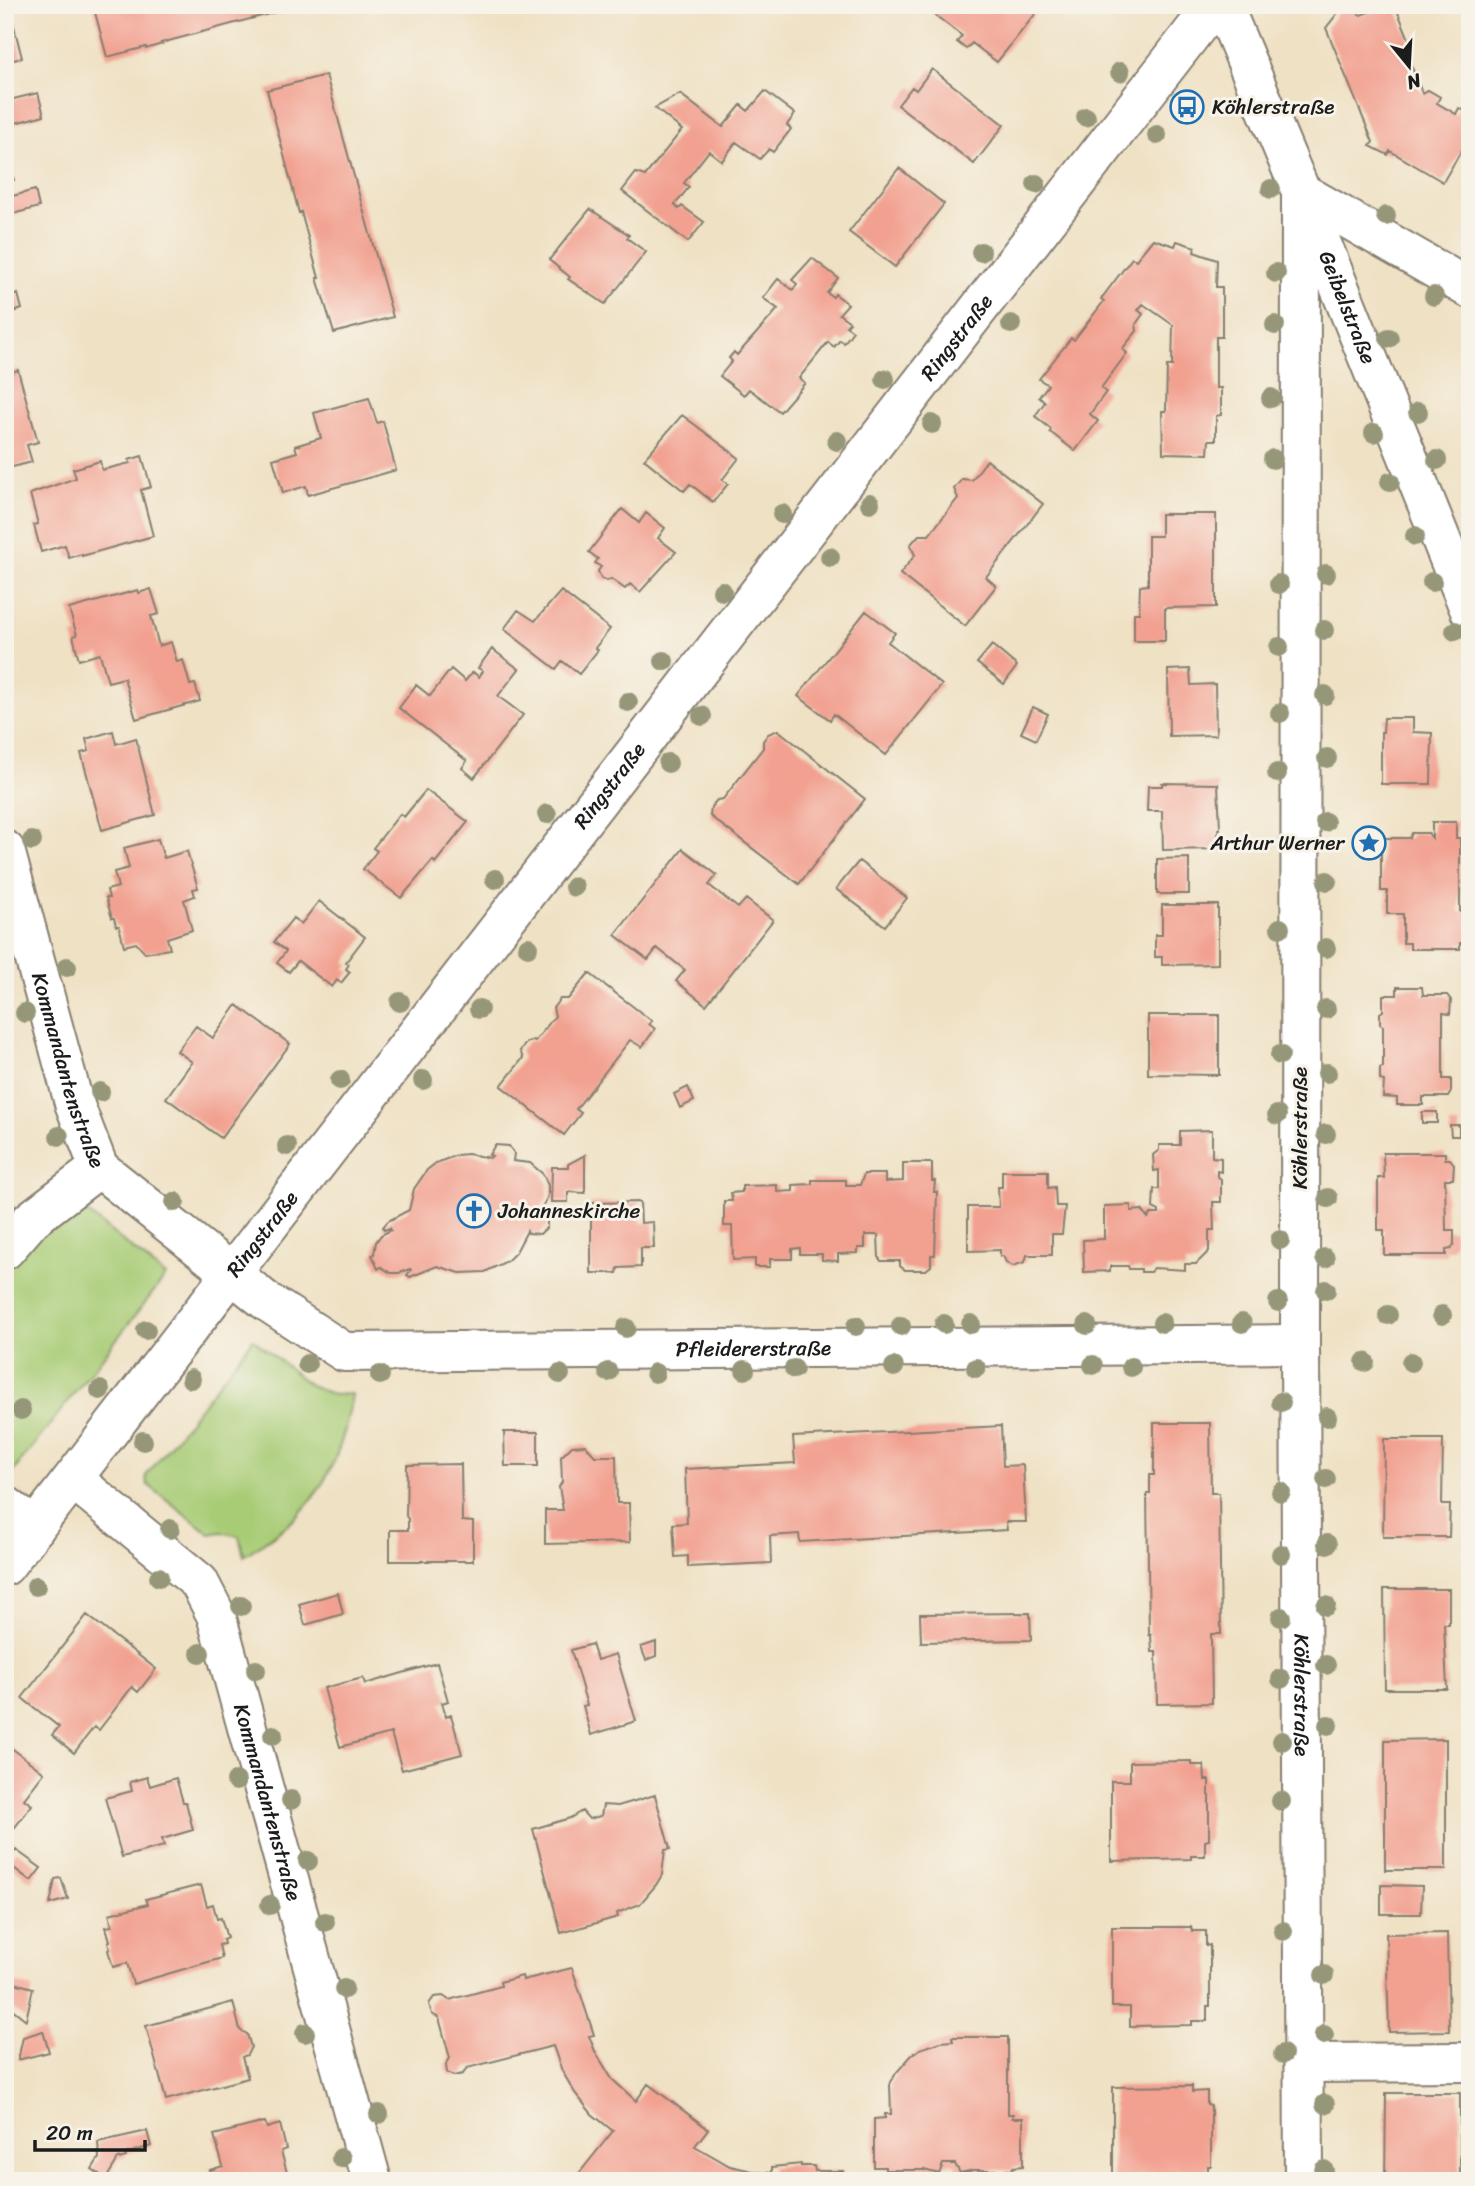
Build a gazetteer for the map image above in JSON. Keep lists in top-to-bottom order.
{
  "streets": {
    "street": [
      "Geibelstraße",
      "Ringstraße",
      "Kommandantenstraße",
      "Köhlerstraße",
      "Pfleidererstraße"
    ]
  },
  "crossings": [
    ["Geibelstraße", "Köhlerstraße"],
    ["Ringstraße", "Kommandantenstraße"],
    ["Ringstraße", "Pfleidererstraße"],
    ["Kommandantenstraße", "Pfleidererstraße"],
    ["Köhlerstraße", "Pfleidererstraße"]
  ],
  "places": {
    "bus stop": ["Köhlerstraße"],
    "place": ["Arthur Werner"],
    "church": ["Johanneskirche"]
  },
  "scale_bar": "20 m",
  "north": "bottom"
}
